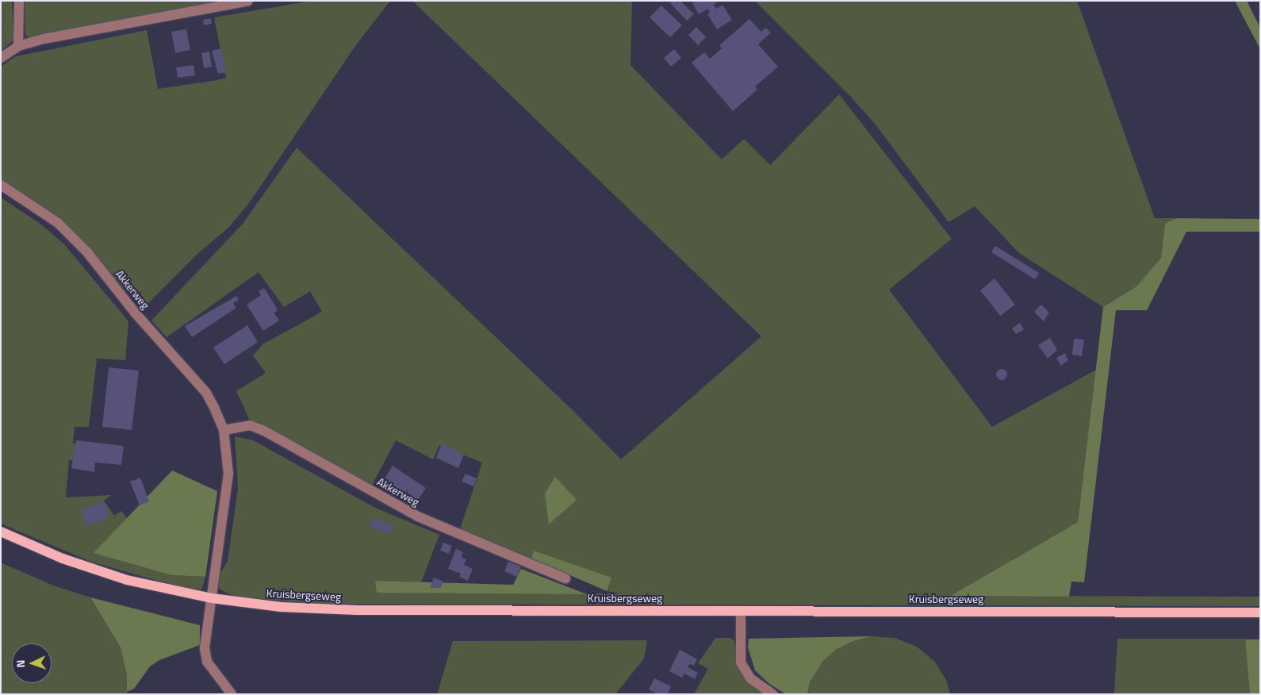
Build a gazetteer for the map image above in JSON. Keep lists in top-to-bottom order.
{
  "streets": {
    "main road": ["Kruisbergseweg"],
    "street": ["Akkerweg"]
  },
  "crossings": [
    ["Akkerweg", "Kruisbergseweg"]
  ],
  "north": "left"
}
